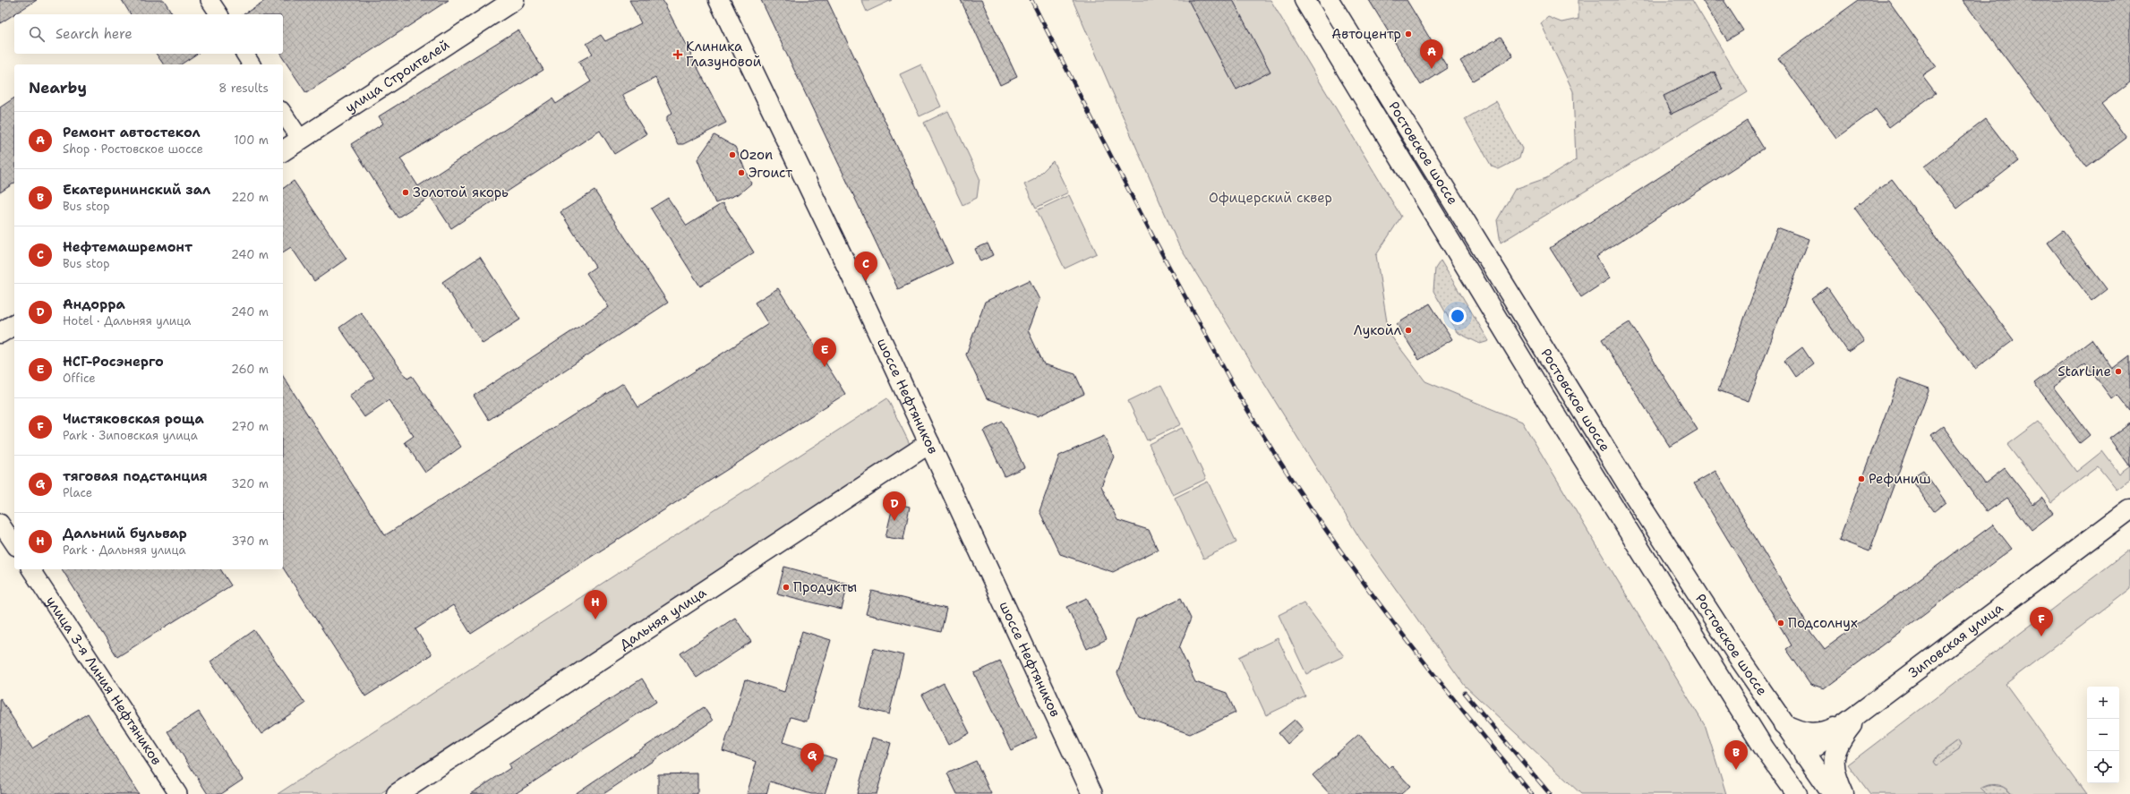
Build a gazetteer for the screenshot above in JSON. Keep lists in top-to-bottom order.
{
  "streets": {
    "main road": [
      "улица Строителей",
      "Ростовское шоссе",
      "шоссе Нефтяников",
      "Дальняя улица",
      "Зиповская улица"
    ],
    "street": ["улица 3-я Линия Нефтяников"]
  },
  "crossings": [
    ["Ростовское шоссе", "Зиповская улица"],
    ["шоссе Нефтяников", "Дальняя улица"]
  ],
  "parks": ["Офицерский сквер"],
  "places": {
    "other": [
      "Автоцентр",
      "Ozon",
      "Эгоист",
      "Золотой якорь",
      "Лукойл",
      "StarLine",
      "Рефиниш",
      "Продукты",
      "Подсолнух"
    ],
    "health": ["Клиника Глазуновой"]
  },
  "page": {
    "search": "Search here",
    "pins": [
      "A",
      "C",
      "E",
      "D",
      "H",
      "F",
      "B",
      "G"
    ],
    "heading": ["Nearby", "8 results"],
    "list": [
      {
        "mark": "A",
        "name": "Ремонт автостекол",
        "note": "Shop · Ростовское шоссе",
        "value": "100 m"
      },
      {
        "mark": "B",
        "name": "Екатерининский зал",
        "note": "Bus stop",
        "value": "220 m"
      },
      {
        "mark": "C",
        "name": "Нефтемашремонт",
        "note": "Bus stop",
        "value": "240 m"
      },
      {
        "mark": "D",
        "name": "Андорра",
        "note": "Hotel · Дальняя улица",
        "value": "240 m"
      },
      {
        "mark": "E",
        "name": "НСГ-Росэнерго",
        "note": "Office",
        "value": "260 m"
      },
      {
        "mark": "F",
        "name": "Чистяковская роща",
        "note": "Park · Зиповская улица",
        "value": "270 m"
      },
      {
        "mark": "G",
        "name": "тяговая подстанция",
        "note": "Place",
        "value": "320 m"
      },
      {
        "mark": "H",
        "name": "Дальний бульвар",
        "note": "Park · Дальняя улица",
        "value": "370 m"
      }
    ],
    "map_buttons": ["+", "−"]
  }
}
